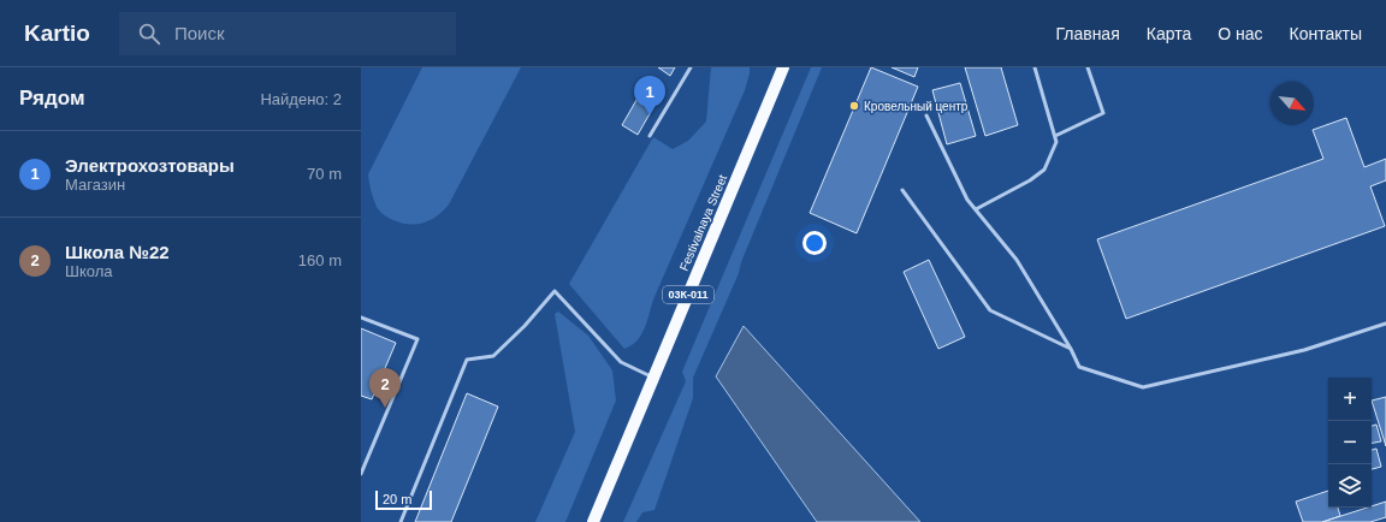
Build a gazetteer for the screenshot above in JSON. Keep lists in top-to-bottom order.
{
  "streets": {
    "main road": ["Festivalnaya Street", "03К-011"]
  },
  "places": ["Кровельный центр"],
  "scale_bar": "20 m",
  "north": "bottom right",
  "page": {
    "header": "Kartio",
    "search": "Поиск",
    "nav": [
      "Главная",
      "Карта",
      "О нас",
      "Контакты"
    ],
    "heading": ["Рядом", "Найдено: 2"],
    "pins": ["1", "2"],
    "list": [
      {
        "mark": "1",
        "name": "Электрохозтовары",
        "note": "Магазин",
        "value": "70 m"
      },
      {
        "mark": "2",
        "name": "Школа №22",
        "note": "Школа",
        "value": "160 m"
      }
    ],
    "map_buttons": ["+", "−"],
    "scale": "20 m"
  }
}
